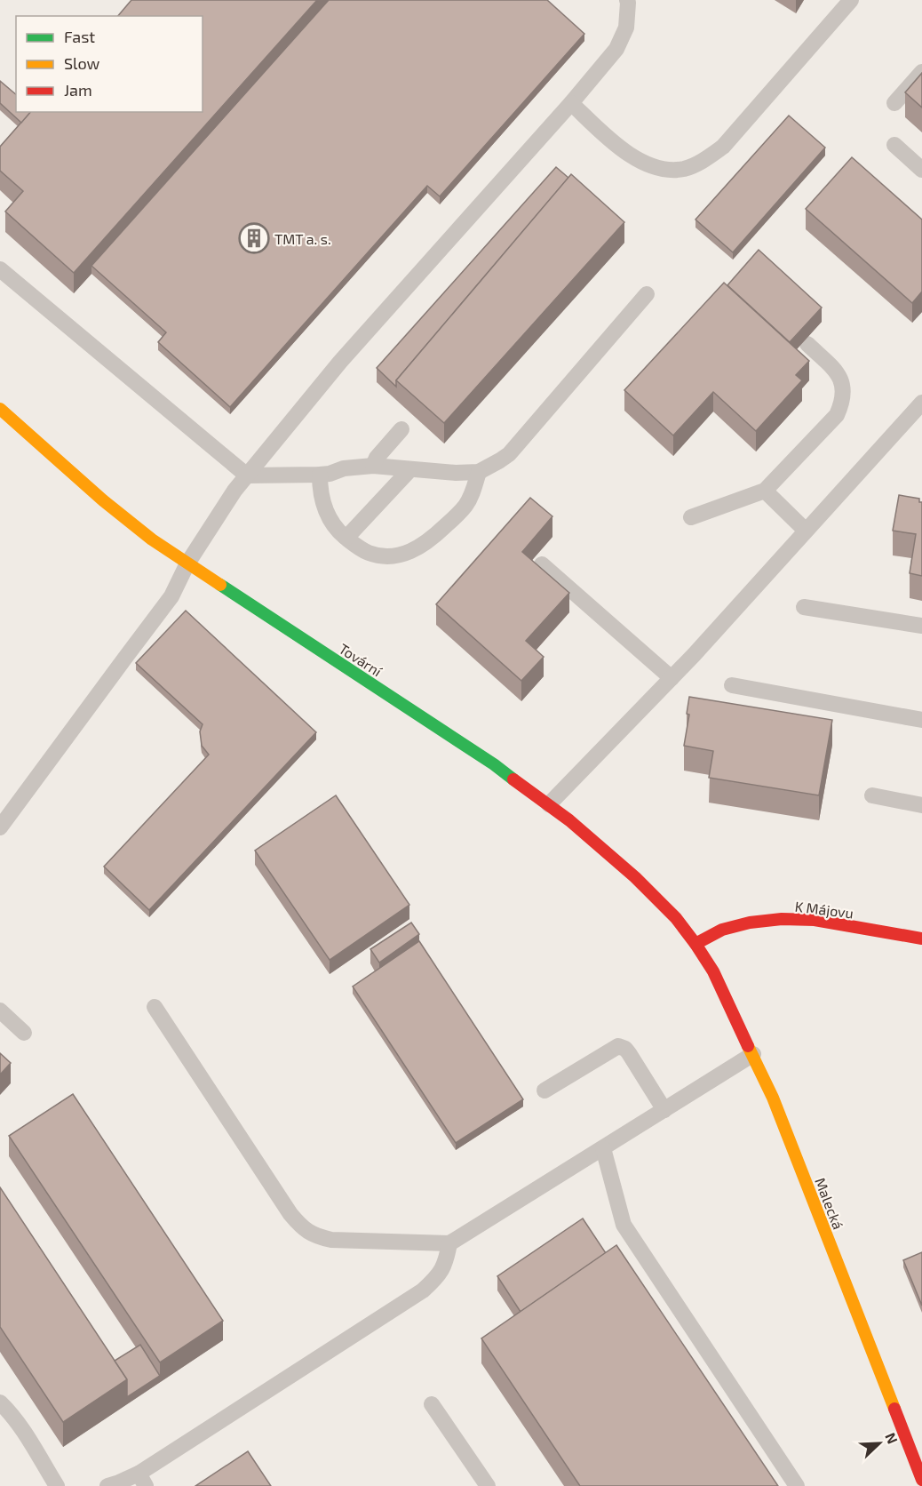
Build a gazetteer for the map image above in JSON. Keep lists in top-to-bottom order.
{
  "streets": {
    "street": ["Tovární", "K Májovu", "Malecká"]
  },
  "crossings": [
    ["Tovární", "K Májovu"],
    ["Tovární", "Malecká"],
    ["K Májovu", "Malecká"]
  ],
  "places": {
    "building": ["TMT a. s."]
  },
  "legend": ["Fast", "Slow", "Jam"],
  "north": "top right"
}
